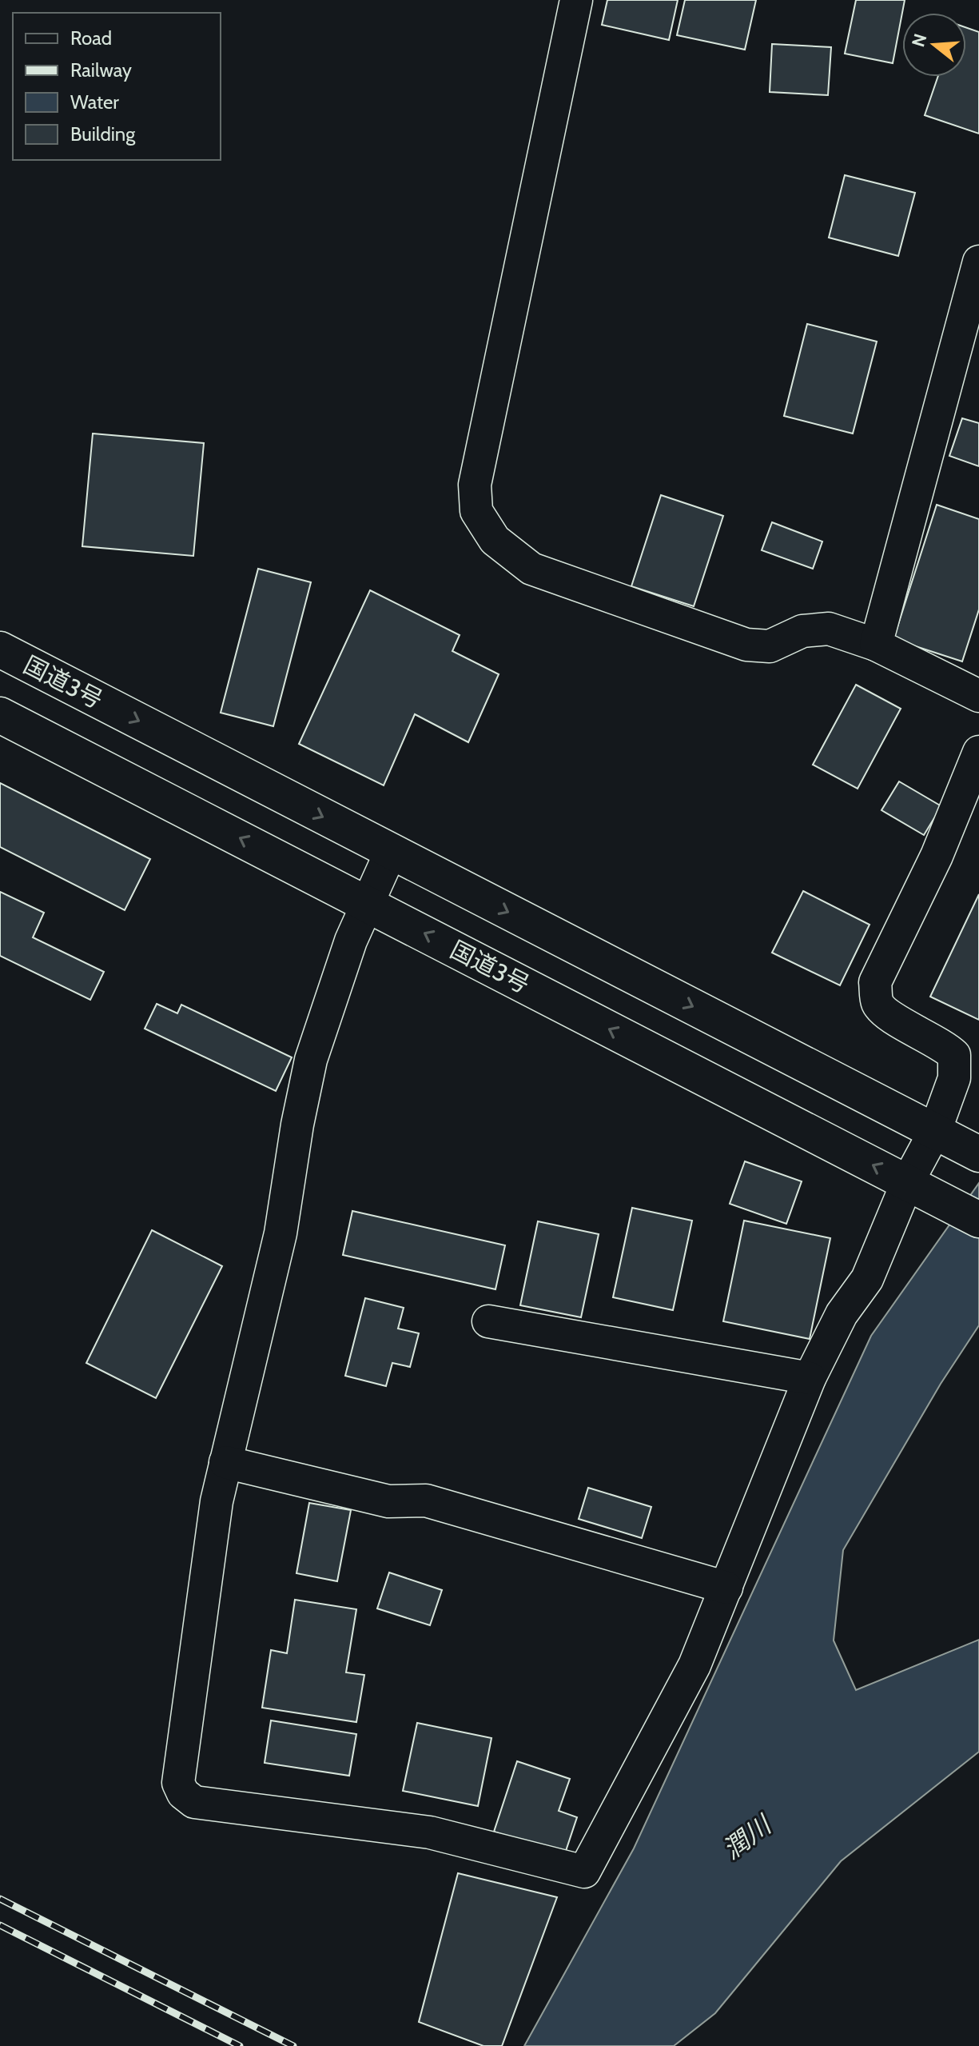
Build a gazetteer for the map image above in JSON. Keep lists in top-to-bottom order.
{
  "streets": {
    "highway": ["国道3号"]
  },
  "water": ["潤川"],
  "legend": [
    "Road",
    "Railway",
    "Water",
    "Building"
  ],
  "north": "left"
}
